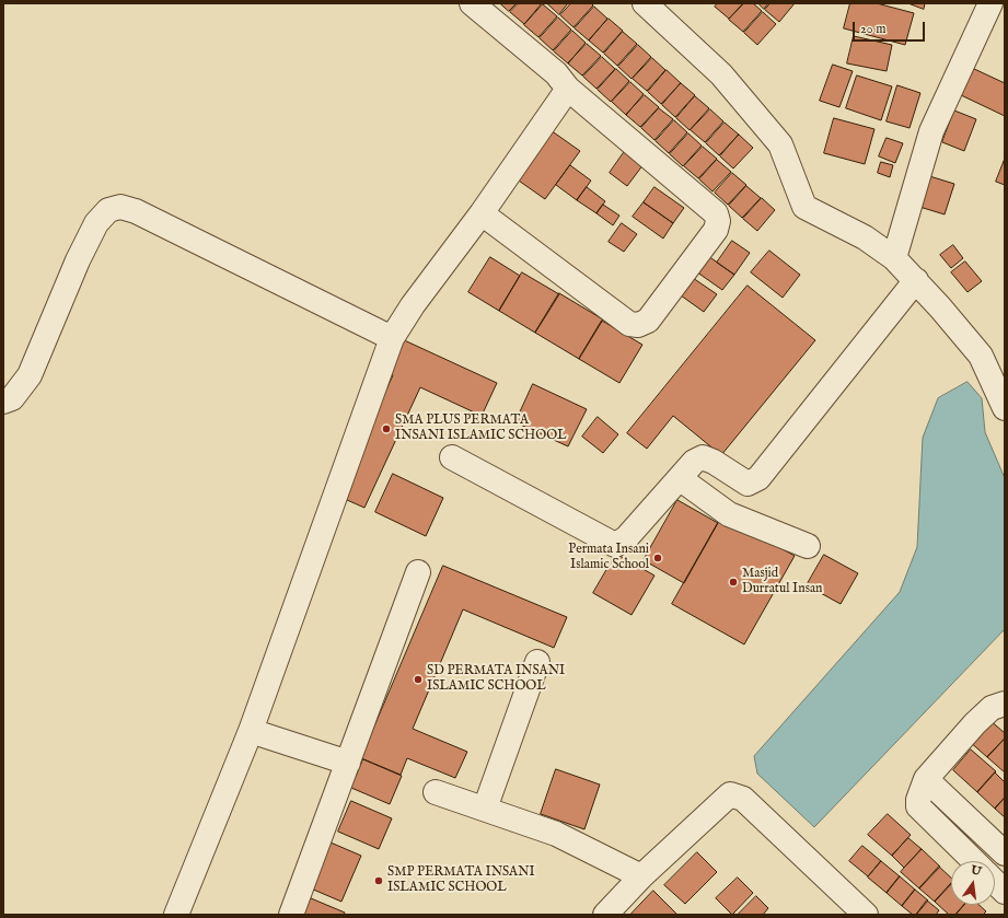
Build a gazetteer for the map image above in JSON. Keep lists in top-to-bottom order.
{
  "places": [
    "SMA PLUS PERMATA INSANI ISLAMIC SCHOOL",
    "Permata Insani Islamic School",
    "Masjid Durratul Insan",
    "SD PERMATA INSANI ISLAMIC SCHOOL",
    "SMP PERMATA INSANI ISLAMIC SCHOOL"
  ],
  "scale_bar": "20 m",
  "north": "top"
}
